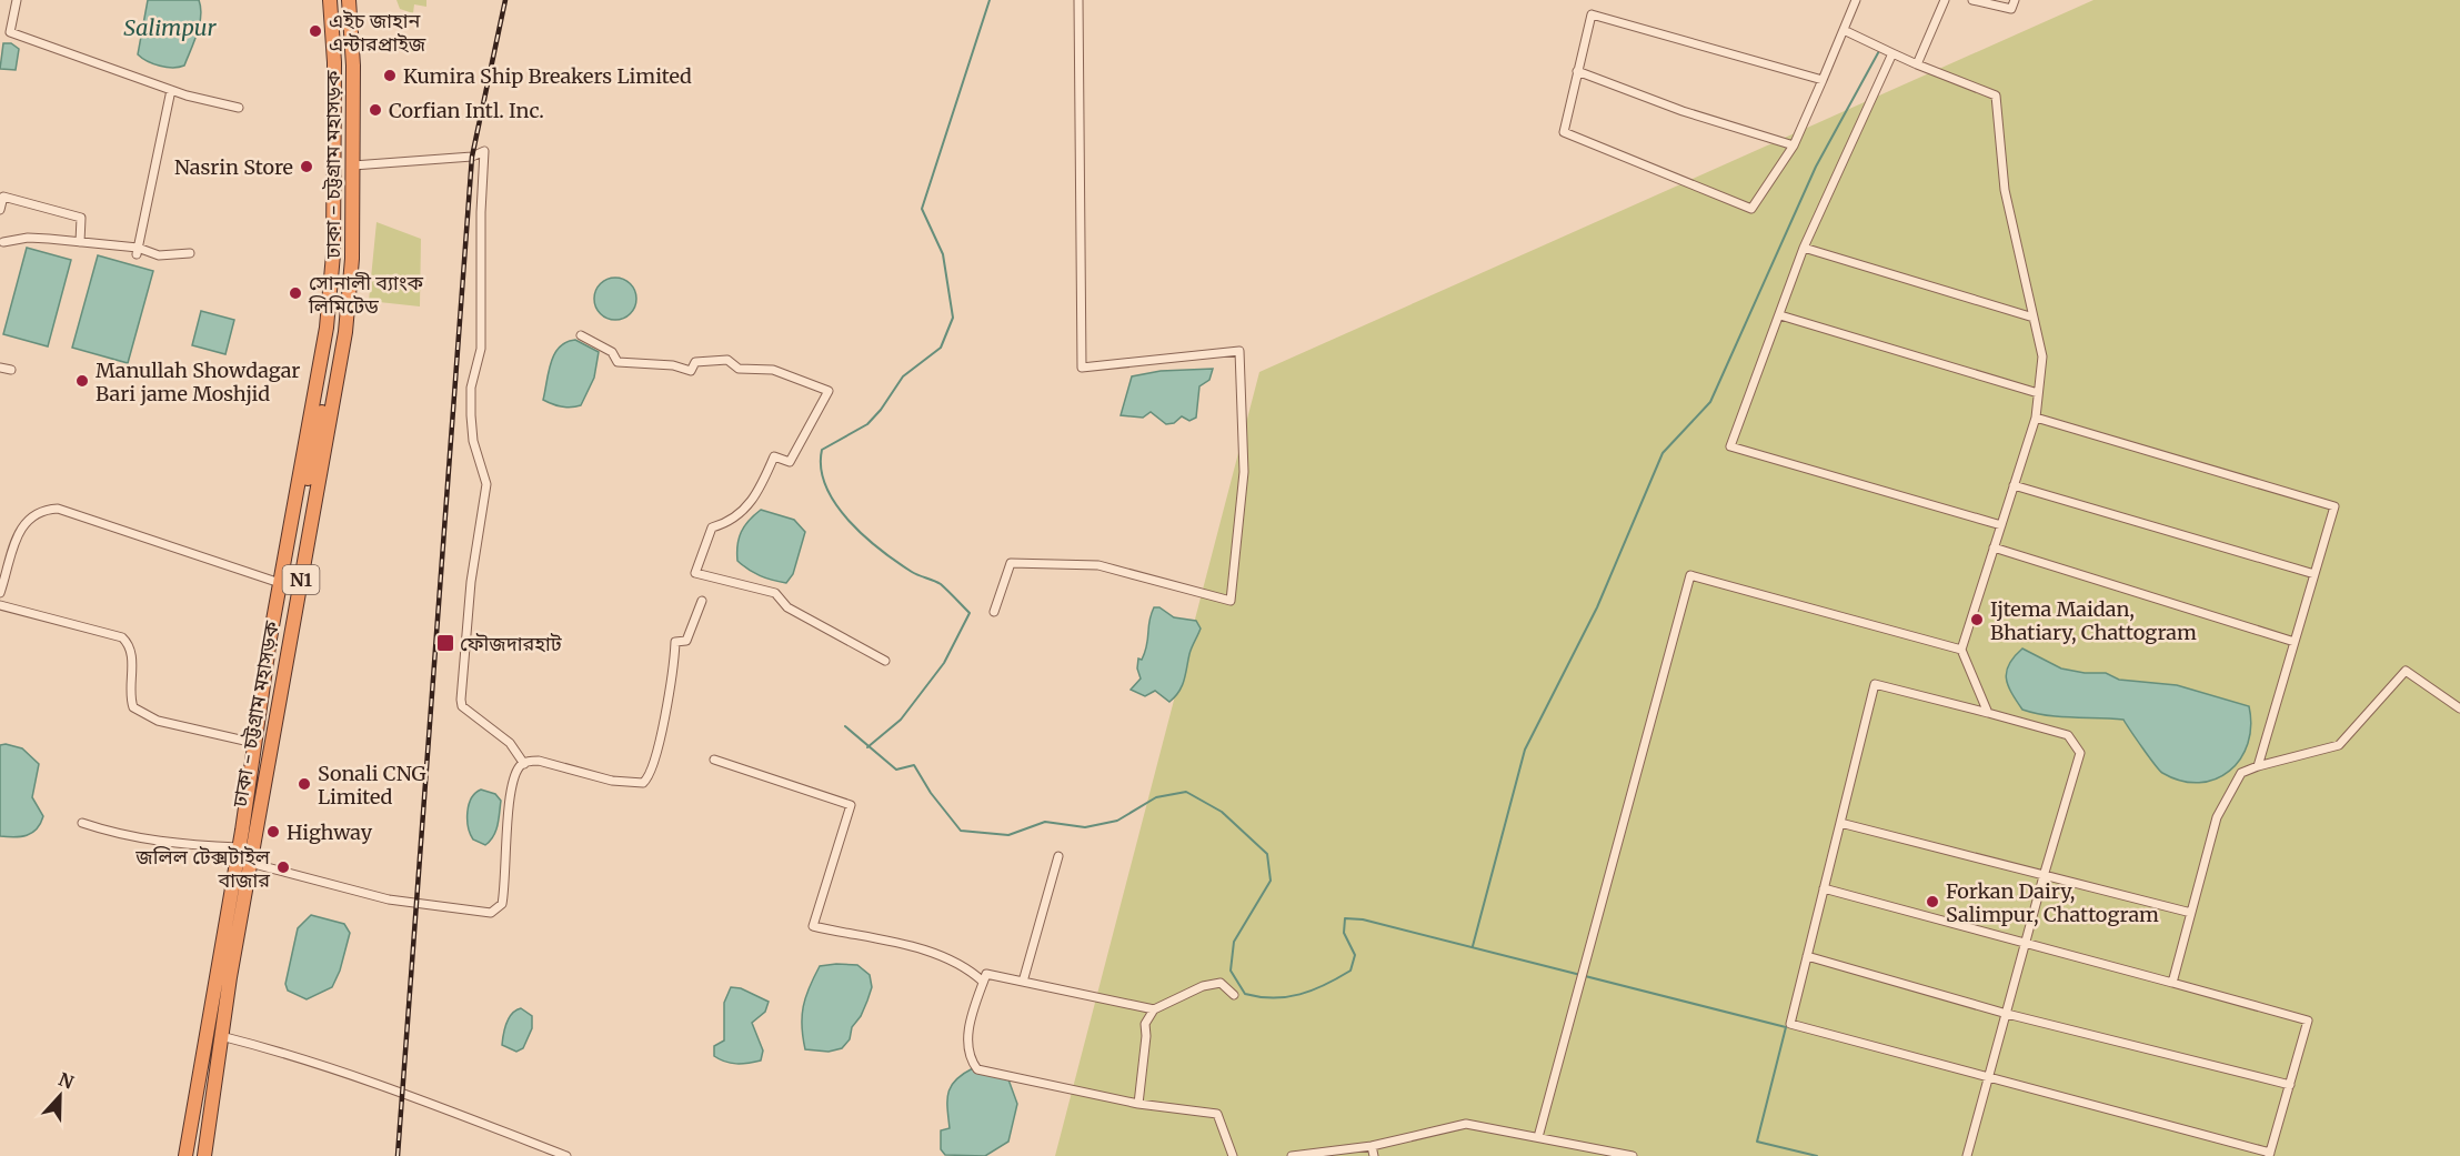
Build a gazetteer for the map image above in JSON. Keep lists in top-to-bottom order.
{
  "streets": {
    "highway": ["ঢাকা - চট্টগ্রাম মহাসড়ক", "N1"]
  },
  "water": ["Salimpur"],
  "places": {
    "other": [
      "এইচ জাহান এন্টারপ্রাইজ",
      "Kumira Ship Breakers Limited",
      "Corfian Intl. Inc.",
      "Nasrin Store",
      "সোনালী ব্যাংক লিমিটেড",
      "Manullah Showdagar Bari jame Moshjid",
      "Ijtema Maidan, Bhatiary, Chattogram",
      "Sonali CNG Limited",
      "Highway",
      "জলিল টেক্সটাইল বাজার",
      "Forkan Dairy, Salimpur, Chattogram"
    ],
    "transit": ["ফৌজদারহাট"]
  },
  "north": "top"
}
